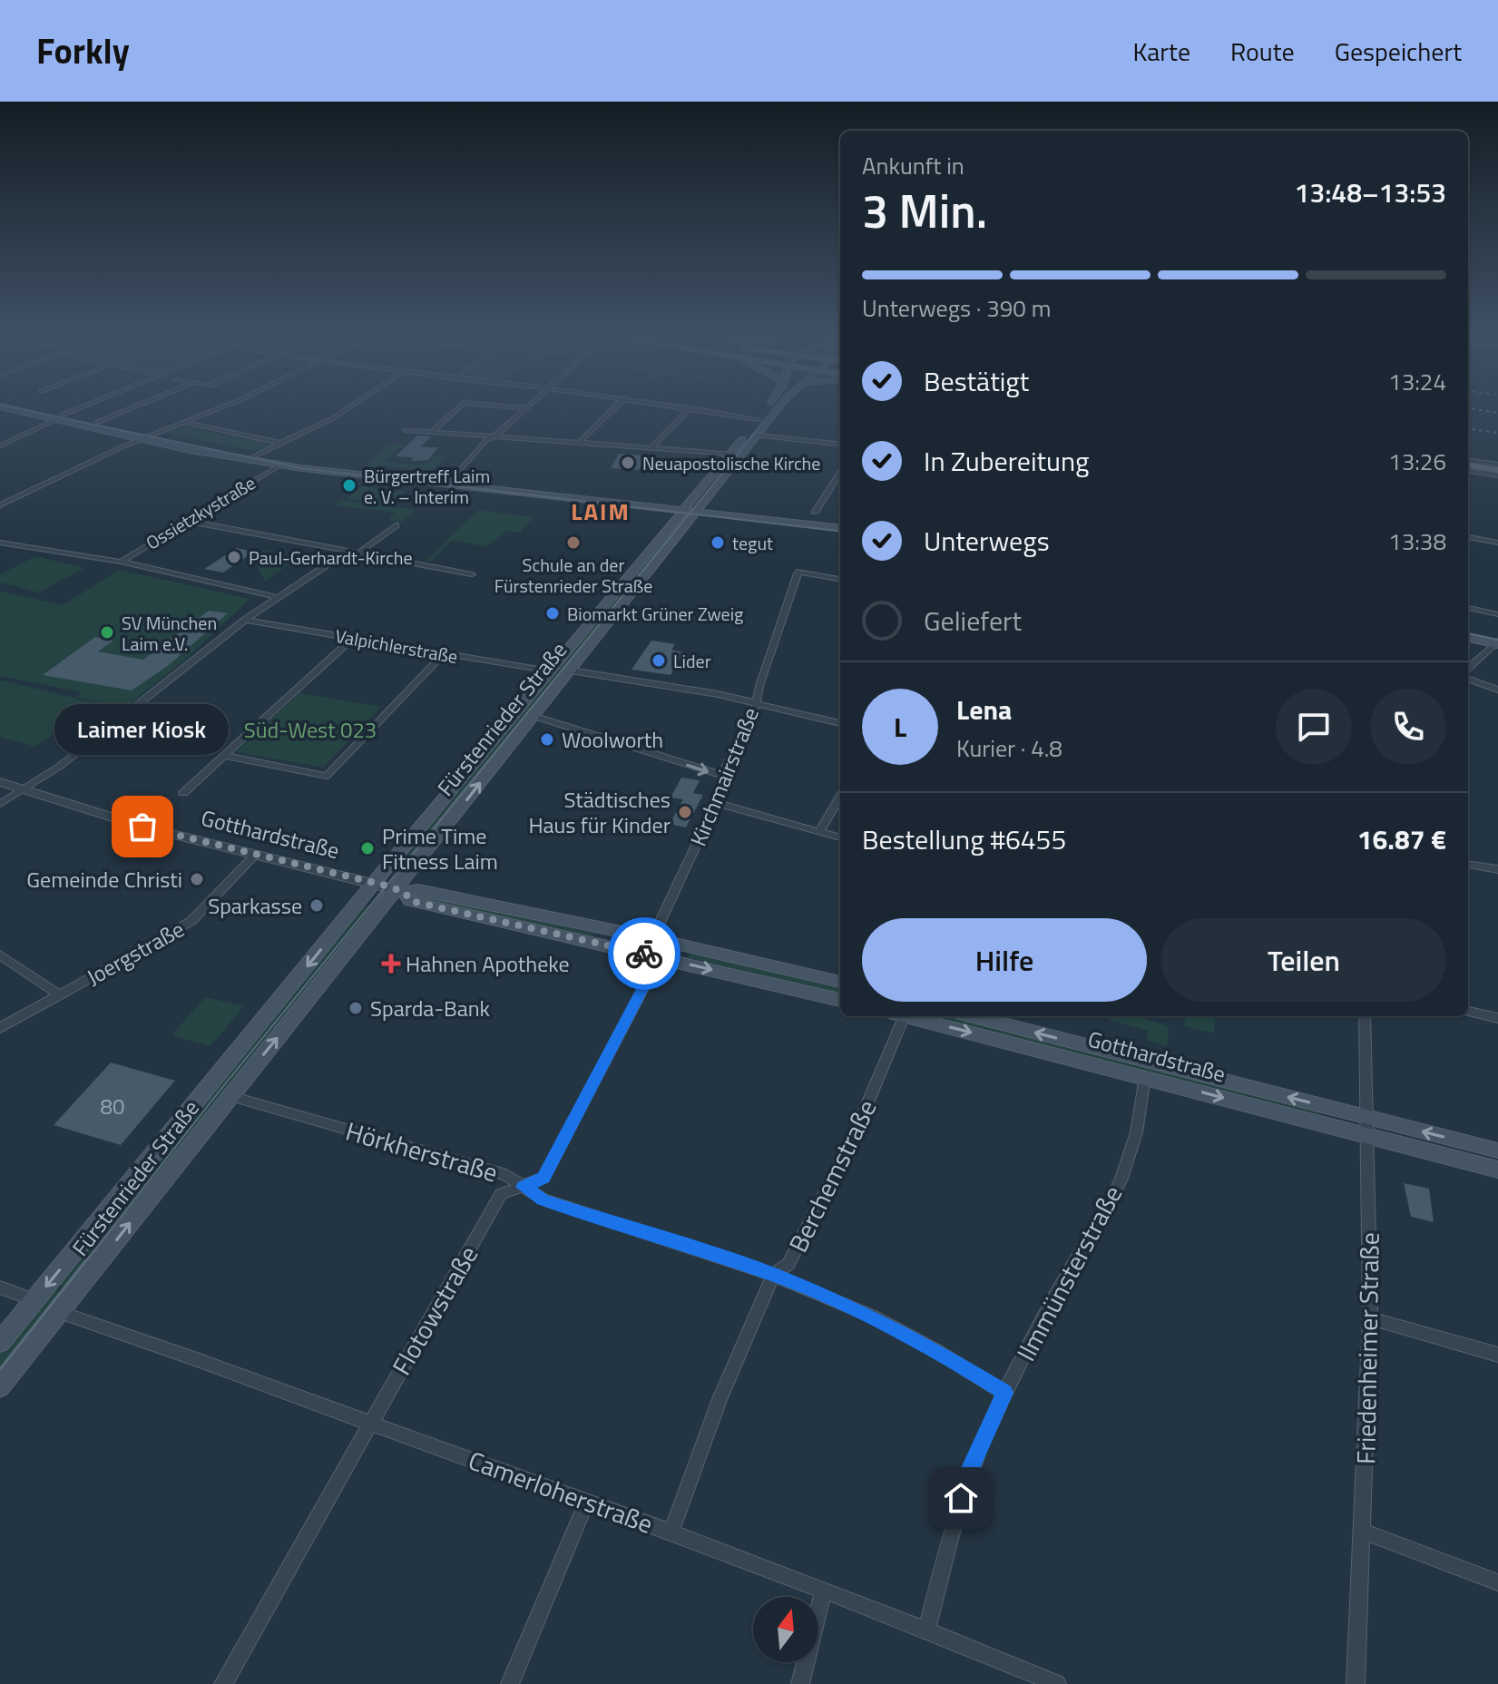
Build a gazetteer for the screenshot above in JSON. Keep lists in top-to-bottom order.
{
  "streets": {
    "main road": ["Fürstenrieder Straße", "Gotthardstraße"],
    "street": [
      "Ossietzkystraße",
      "Valpichlerstraße",
      "Kirchmairstraße",
      "Joergstraße",
      "Hörkherstraße",
      "Berchemstraße",
      "Ilmmünsterstraße",
      "Flotowstraße",
      "Friedenheimer Straße",
      "Camerloherstraße"
    ]
  },
  "crossings": [
    ["Valpichlerstraße", "Fürstenrieder Straße"],
    ["Fürstenrieder Straße", "Gotthardstraße"],
    ["Fürstenrieder Straße", "Hörkherstraße"],
    ["Fürstenrieder Straße", "Camerloherstraße"],
    ["Kirchmairstraße", "Gotthardstraße"],
    ["Gotthardstraße", "Joergstraße"],
    ["Gotthardstraße", "Ilmmünsterstraße"],
    ["Gotthardstraße", "Flotowstraße"],
    ["Gotthardstraße", "Friedenheimer Straße"],
    ["Hörkherstraße", "Berchemstraße"],
    ["Hörkherstraße", "Ilmmünsterstraße"],
    ["Hörkherstraße", "Flotowstraße"],
    ["Berchemstraße", "Camerloherstraße"],
    ["Ilmmünsterstraße", "Camerloherstraße"],
    ["Flotowstraße", "Camerloherstraße"]
  ],
  "districts": ["LAIM"],
  "parks": ["Süd-West 023"],
  "places": {
    "other": [
      "Neuapostolische Kirche",
      "Bürgertreff Laim e. V. – Interim",
      "Schule an der Fürstenrieder Straße",
      "tegut",
      "Paul-Gerhardt-Kirche",
      "Biomarkt Grüner Zweig",
      "SV München Laim e.V.",
      "Lider",
      "Woolworth",
      "Städtisches Haus für Kinder",
      "Laimer Kiosk",
      "Prime Time Fitness Laim",
      "Gemeinde Christi",
      "Sparkasse",
      "Sparda-Bank"
    ],
    "health": ["Hahnen Apotheke"]
  },
  "house_numbers": ["80"],
  "north": "top",
  "page": {
    "header": "Forkly",
    "nav": ["Karte", "Route", "Gespeichert"],
    "heading": ["3 Min.", "Ankunft in", "13:48–13:53"],
    "panel": [
      "Lena",
      "Kurier · 4.8",
      "Bestellung #6455",
      "16.87 €"
    ],
    "bar": "Unterwegs · 390 m",
    "list": [
      ["Bestätigt", "13:24"],
      ["In Zubereitung", "13:26"],
      ["Unterwegs", "13:38"],
      "Geliefert"
    ],
    "round": "L",
    "bubble": "Laimer Kiosk",
    "buttons": ["Hilfe", "Teilen"]
  }
}
